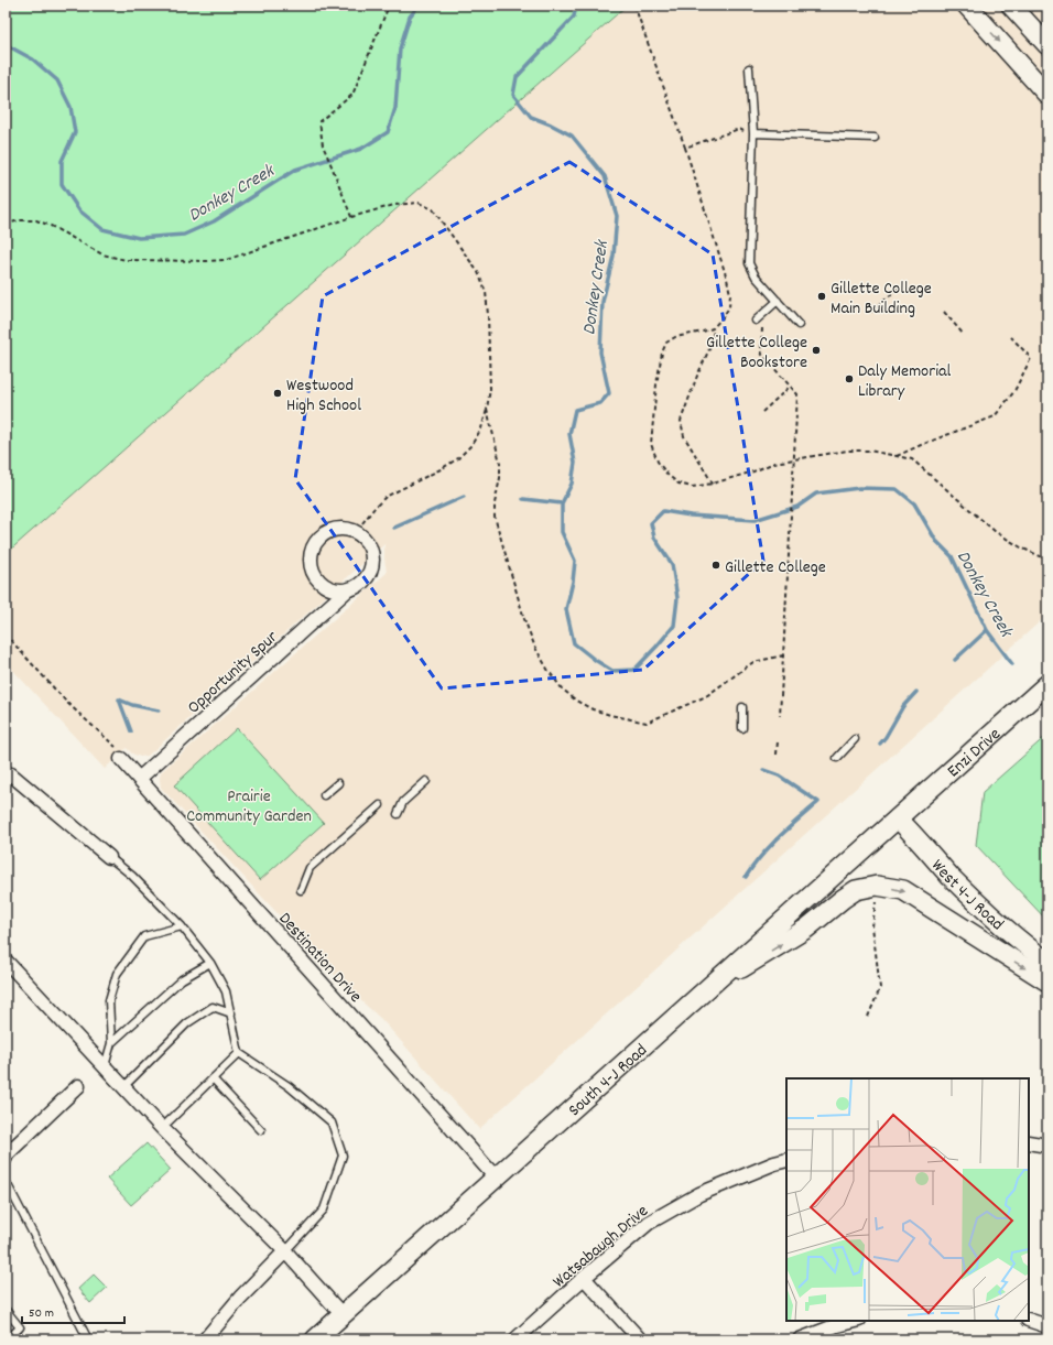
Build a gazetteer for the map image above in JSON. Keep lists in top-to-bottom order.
{
  "streets": {
    "main road": ["Enzi Drive", "West 4-J Road", "South 4-J Road"],
    "street": ["Opportunity Spur", "Destination Drive", "Watsabaugh Drive"]
  },
  "crossings": [
    ["Opportunity Spur", "Destination Drive"],
    ["Enzi Drive", "West 4-J Road"],
    ["Enzi Drive", "South 4-J Road"],
    ["West 4-J Road", "South 4-J Road"],
    ["Destination Drive", "South 4-J Road"]
  ],
  "water": ["Donkey Creek"],
  "parks": ["Prairie Community Garden"],
  "places": [
    "Gillette College Main Building",
    "Gillette College Bookstore",
    "Daly Memorial Library",
    "Westwood High School",
    "Gillette College"
  ],
  "scale_bar": "50 m"
}
